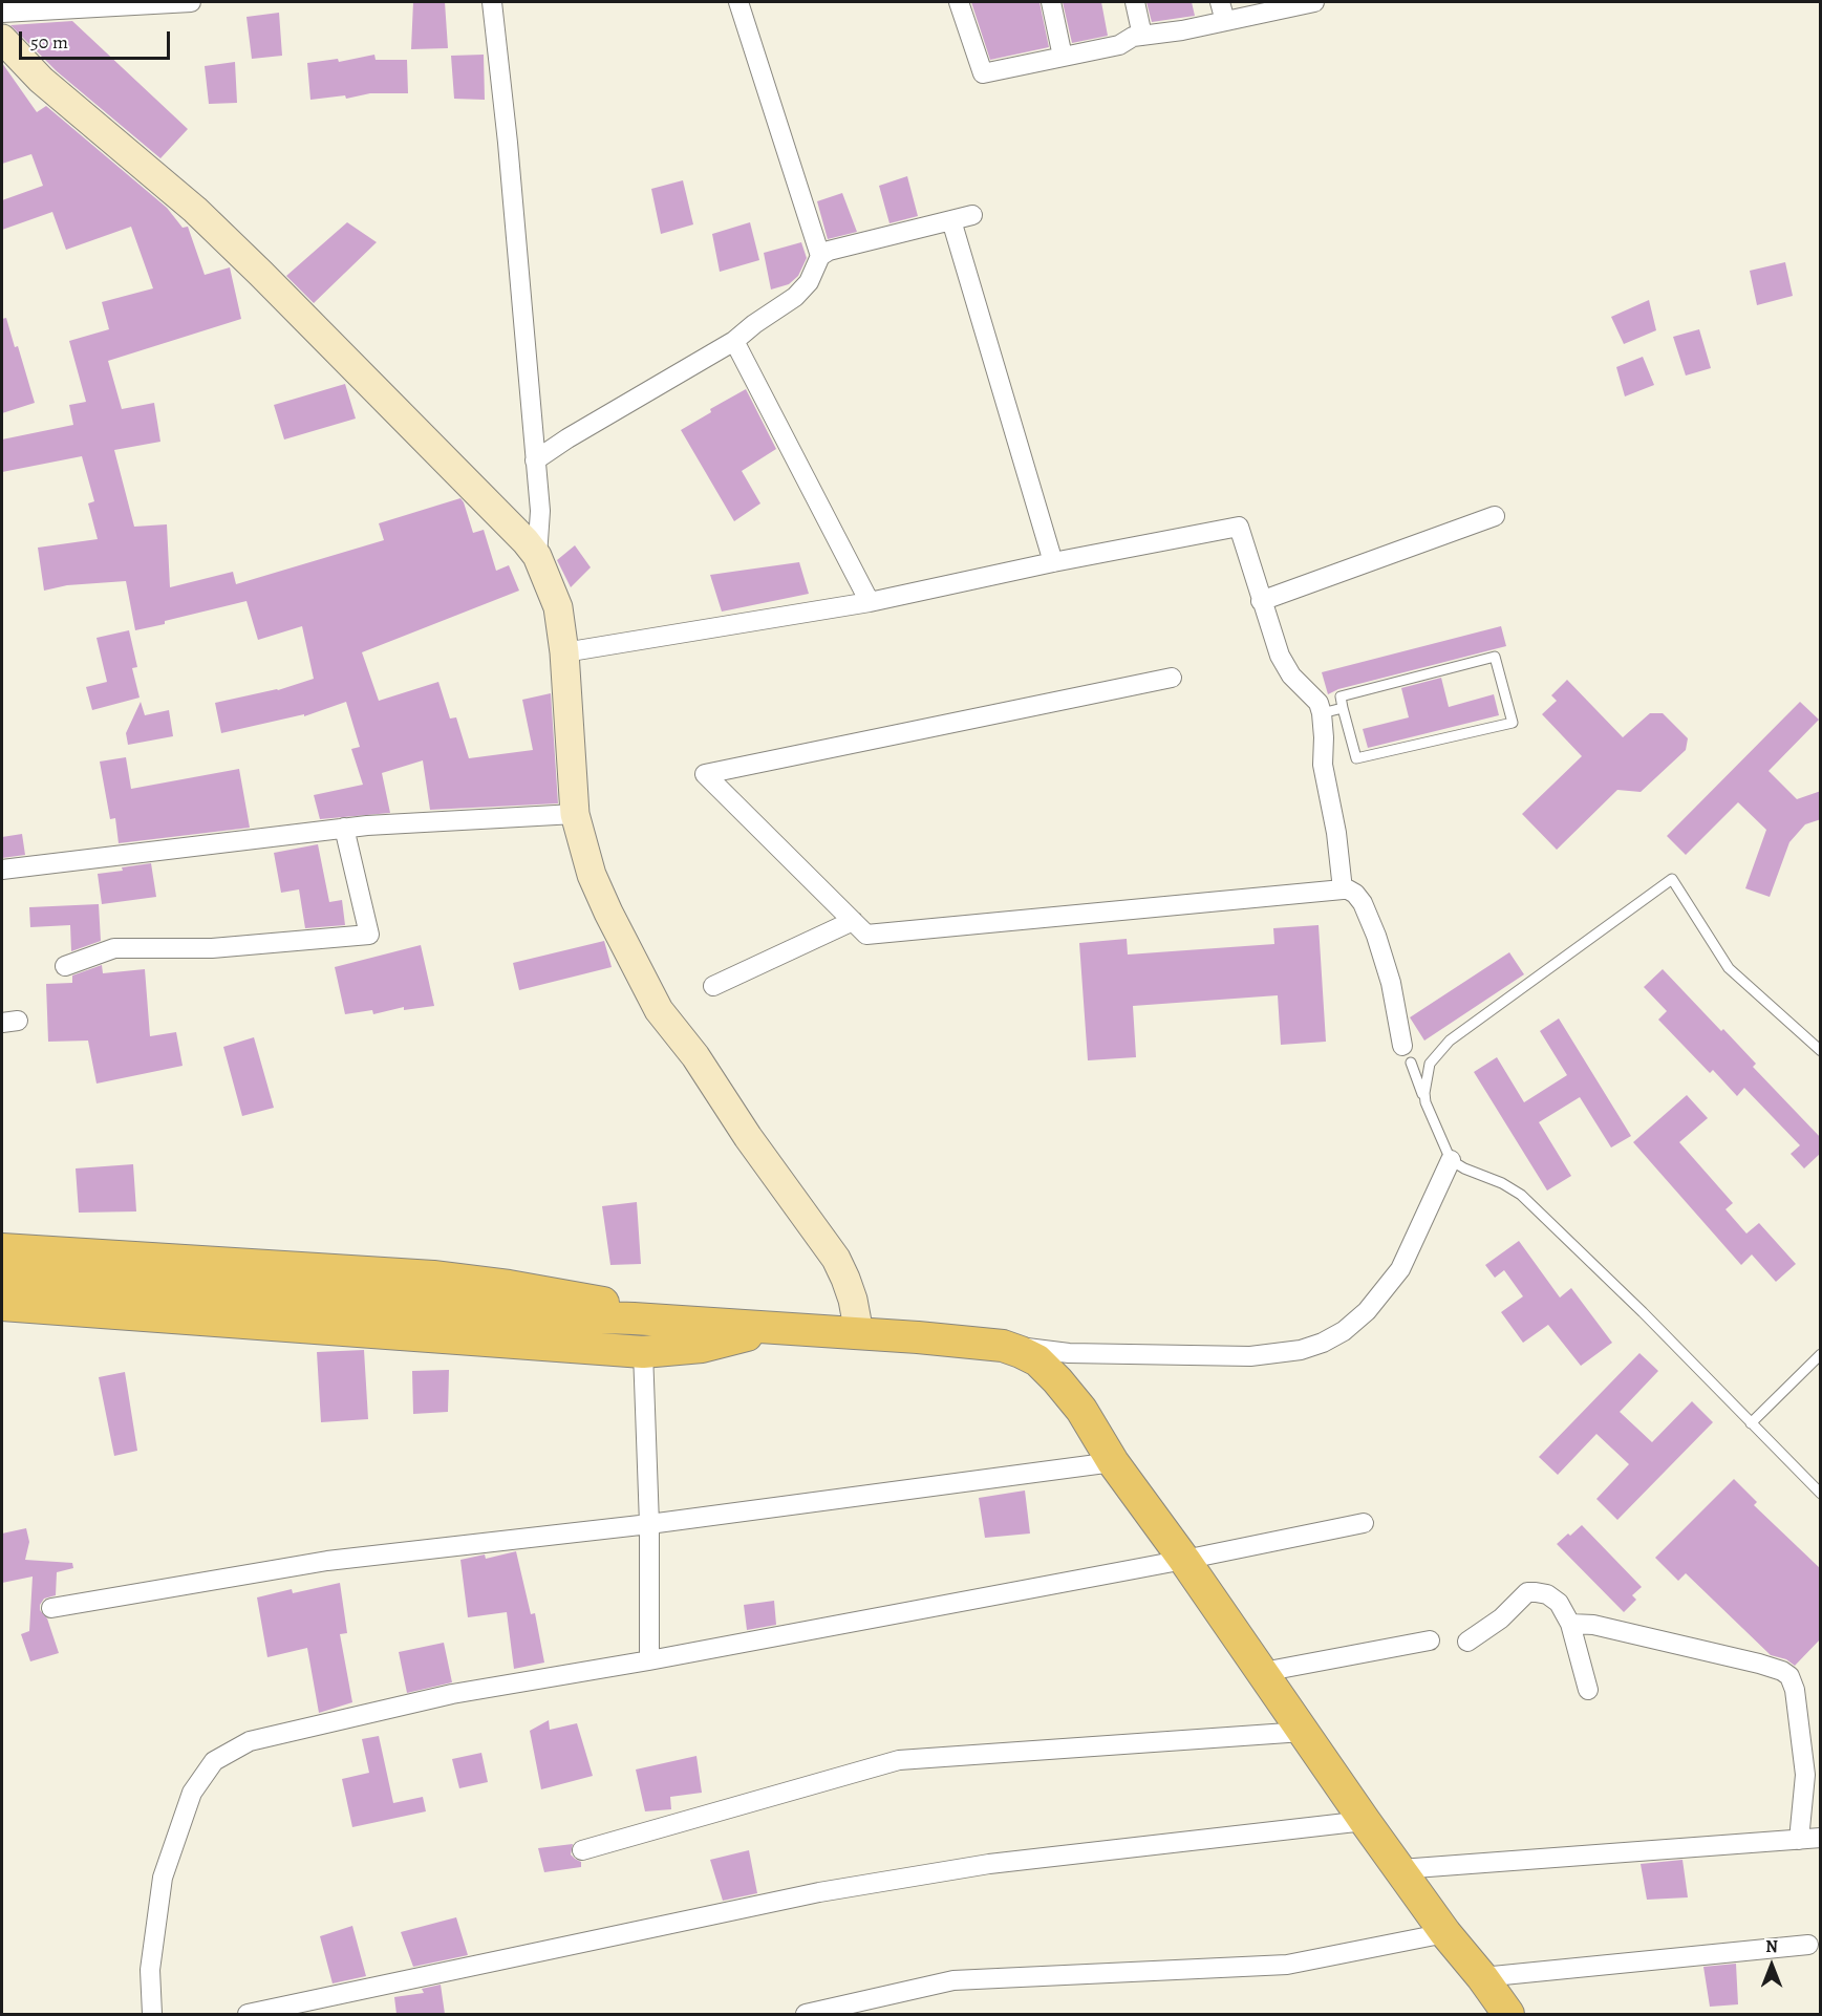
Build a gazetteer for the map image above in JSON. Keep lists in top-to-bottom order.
{
  "scale_bar": "50 m",
  "north": "top"
}
